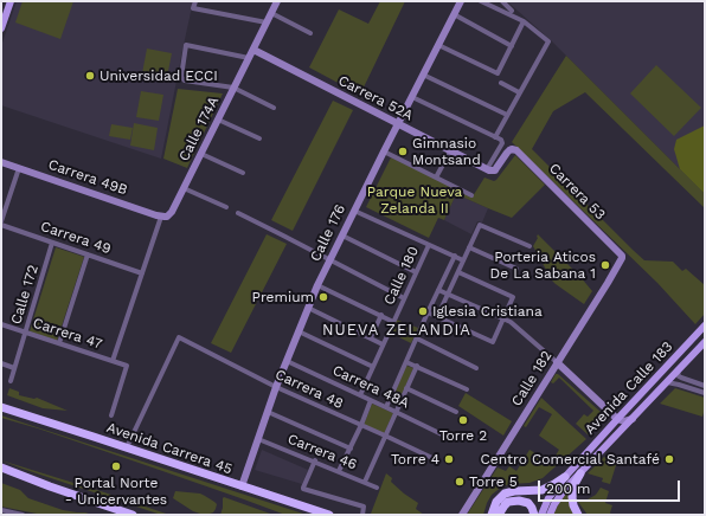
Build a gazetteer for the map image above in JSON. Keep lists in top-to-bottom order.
{
  "streets": {
    "highway": ["Avenida Carrera 45"],
    "main road": ["Avenida Calle 183"],
    "street": [
      "Carrera 52A",
      "Calle 174A",
      "Carrera 49B",
      "Carrera 53",
      "Calle 176",
      "Carrera 49",
      "Calle 180",
      "Calle 172",
      "Carrera 47",
      "Calle 182",
      "Carrera 48A",
      "Carrera 48",
      "Carrera 46"
    ]
  },
  "crossings": [
    ["Carrera 52A", "Calle 174A"],
    ["Carrera 52A", "Carrera 53"],
    ["Carrera 52A", "Calle 176"],
    ["Calle 174A", "Carrera 49B"],
    ["Calle 174A", "Carrera 49"],
    ["Calle 174A", "Carrera 47"],
    ["Carrera 53", "Calle 182"],
    ["Calle 176", "Carrera 48A"],
    ["Calle 176", "Carrera 48"],
    ["Calle 176", "Avenida Carrera 45"],
    ["Calle 176", "Carrera 46"],
    ["Carrera 49", "Calle 172"],
    ["Calle 180", "Carrera 48A"],
    ["Calle 172", "Carrera 47"],
    ["Carrera 48", "Avenida Carrera 45"]
  ],
  "districts": ["NUEVA ZELANDIA"],
  "parks": ["Parque Nueva Zelanda II"],
  "places": [
    "Universidad ECCI",
    "Gimnasio Montsand",
    "Porteria Aticos De La Sabana 1",
    "Premium",
    "Iglesia Cristiana",
    "Torre 2",
    "Torre 4",
    "Centro Comercial Santafé",
    "Portal Norte - Unicervantes",
    "Torre 5"
  ],
  "scale_bar": "200 m"
}
